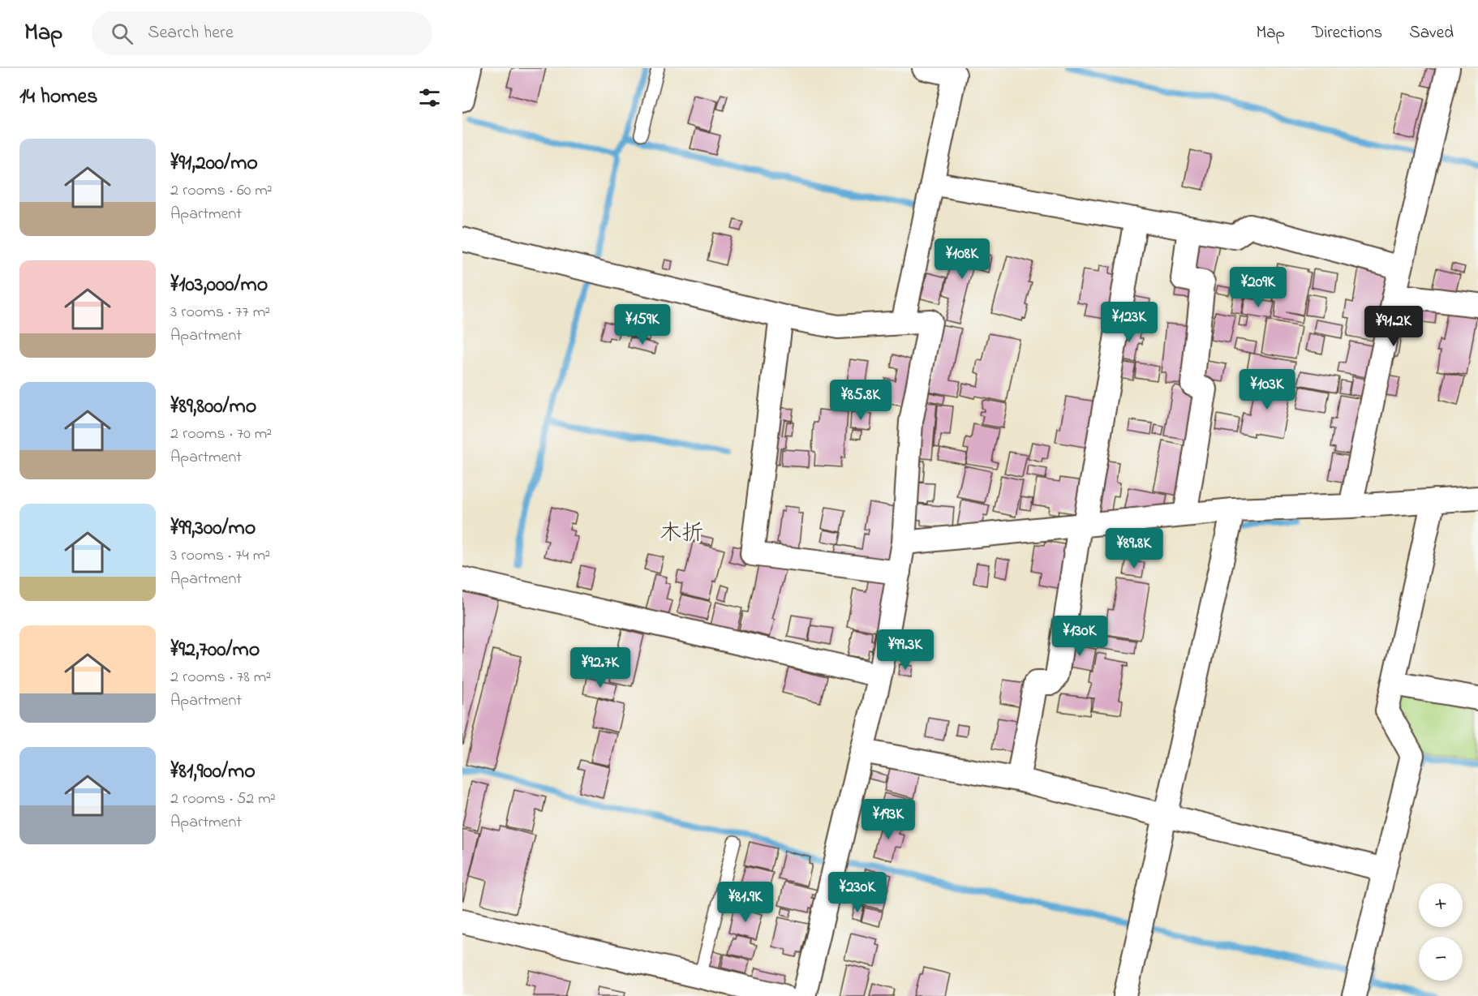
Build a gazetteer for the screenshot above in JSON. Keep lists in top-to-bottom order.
{
  "districts": ["木折"],
  "page": {
    "header": "Map",
    "search": "Search here",
    "nav": ["Map", "Directions", "Saved"],
    "heading": "14 homes",
    "list": [
      {
        "name": "¥91,200/mo",
        "note": "2 rooms · 60 m² · Apartment"
      },
      {
        "name": "¥103,000/mo",
        "note": "3 rooms · 77 m² · Apartment"
      },
      {
        "name": "¥89,800/mo",
        "note": "2 rooms · 70 m² · Apartment"
      },
      {
        "name": "¥99,300/mo",
        "note": "3 rooms · 74 m² · Apartment"
      },
      {
        "name": "¥92,700/mo",
        "note": "2 rooms · 78 m² · Apartment"
      },
      {
        "name": "¥81,900/mo",
        "note": "2 rooms · 52 m² · Apartment"
      }
    ],
    "price": [
      "¥108K",
      "¥209K",
      "¥123K",
      "¥159K",
      "¥91.2K",
      "¥103K",
      "¥85.8K",
      "¥89.8K",
      "¥130K",
      "¥99.3K",
      "¥92.7K",
      "¥193K",
      "¥230K",
      "¥81.9K"
    ],
    "map_buttons": ["+", "−"]
  }
}
